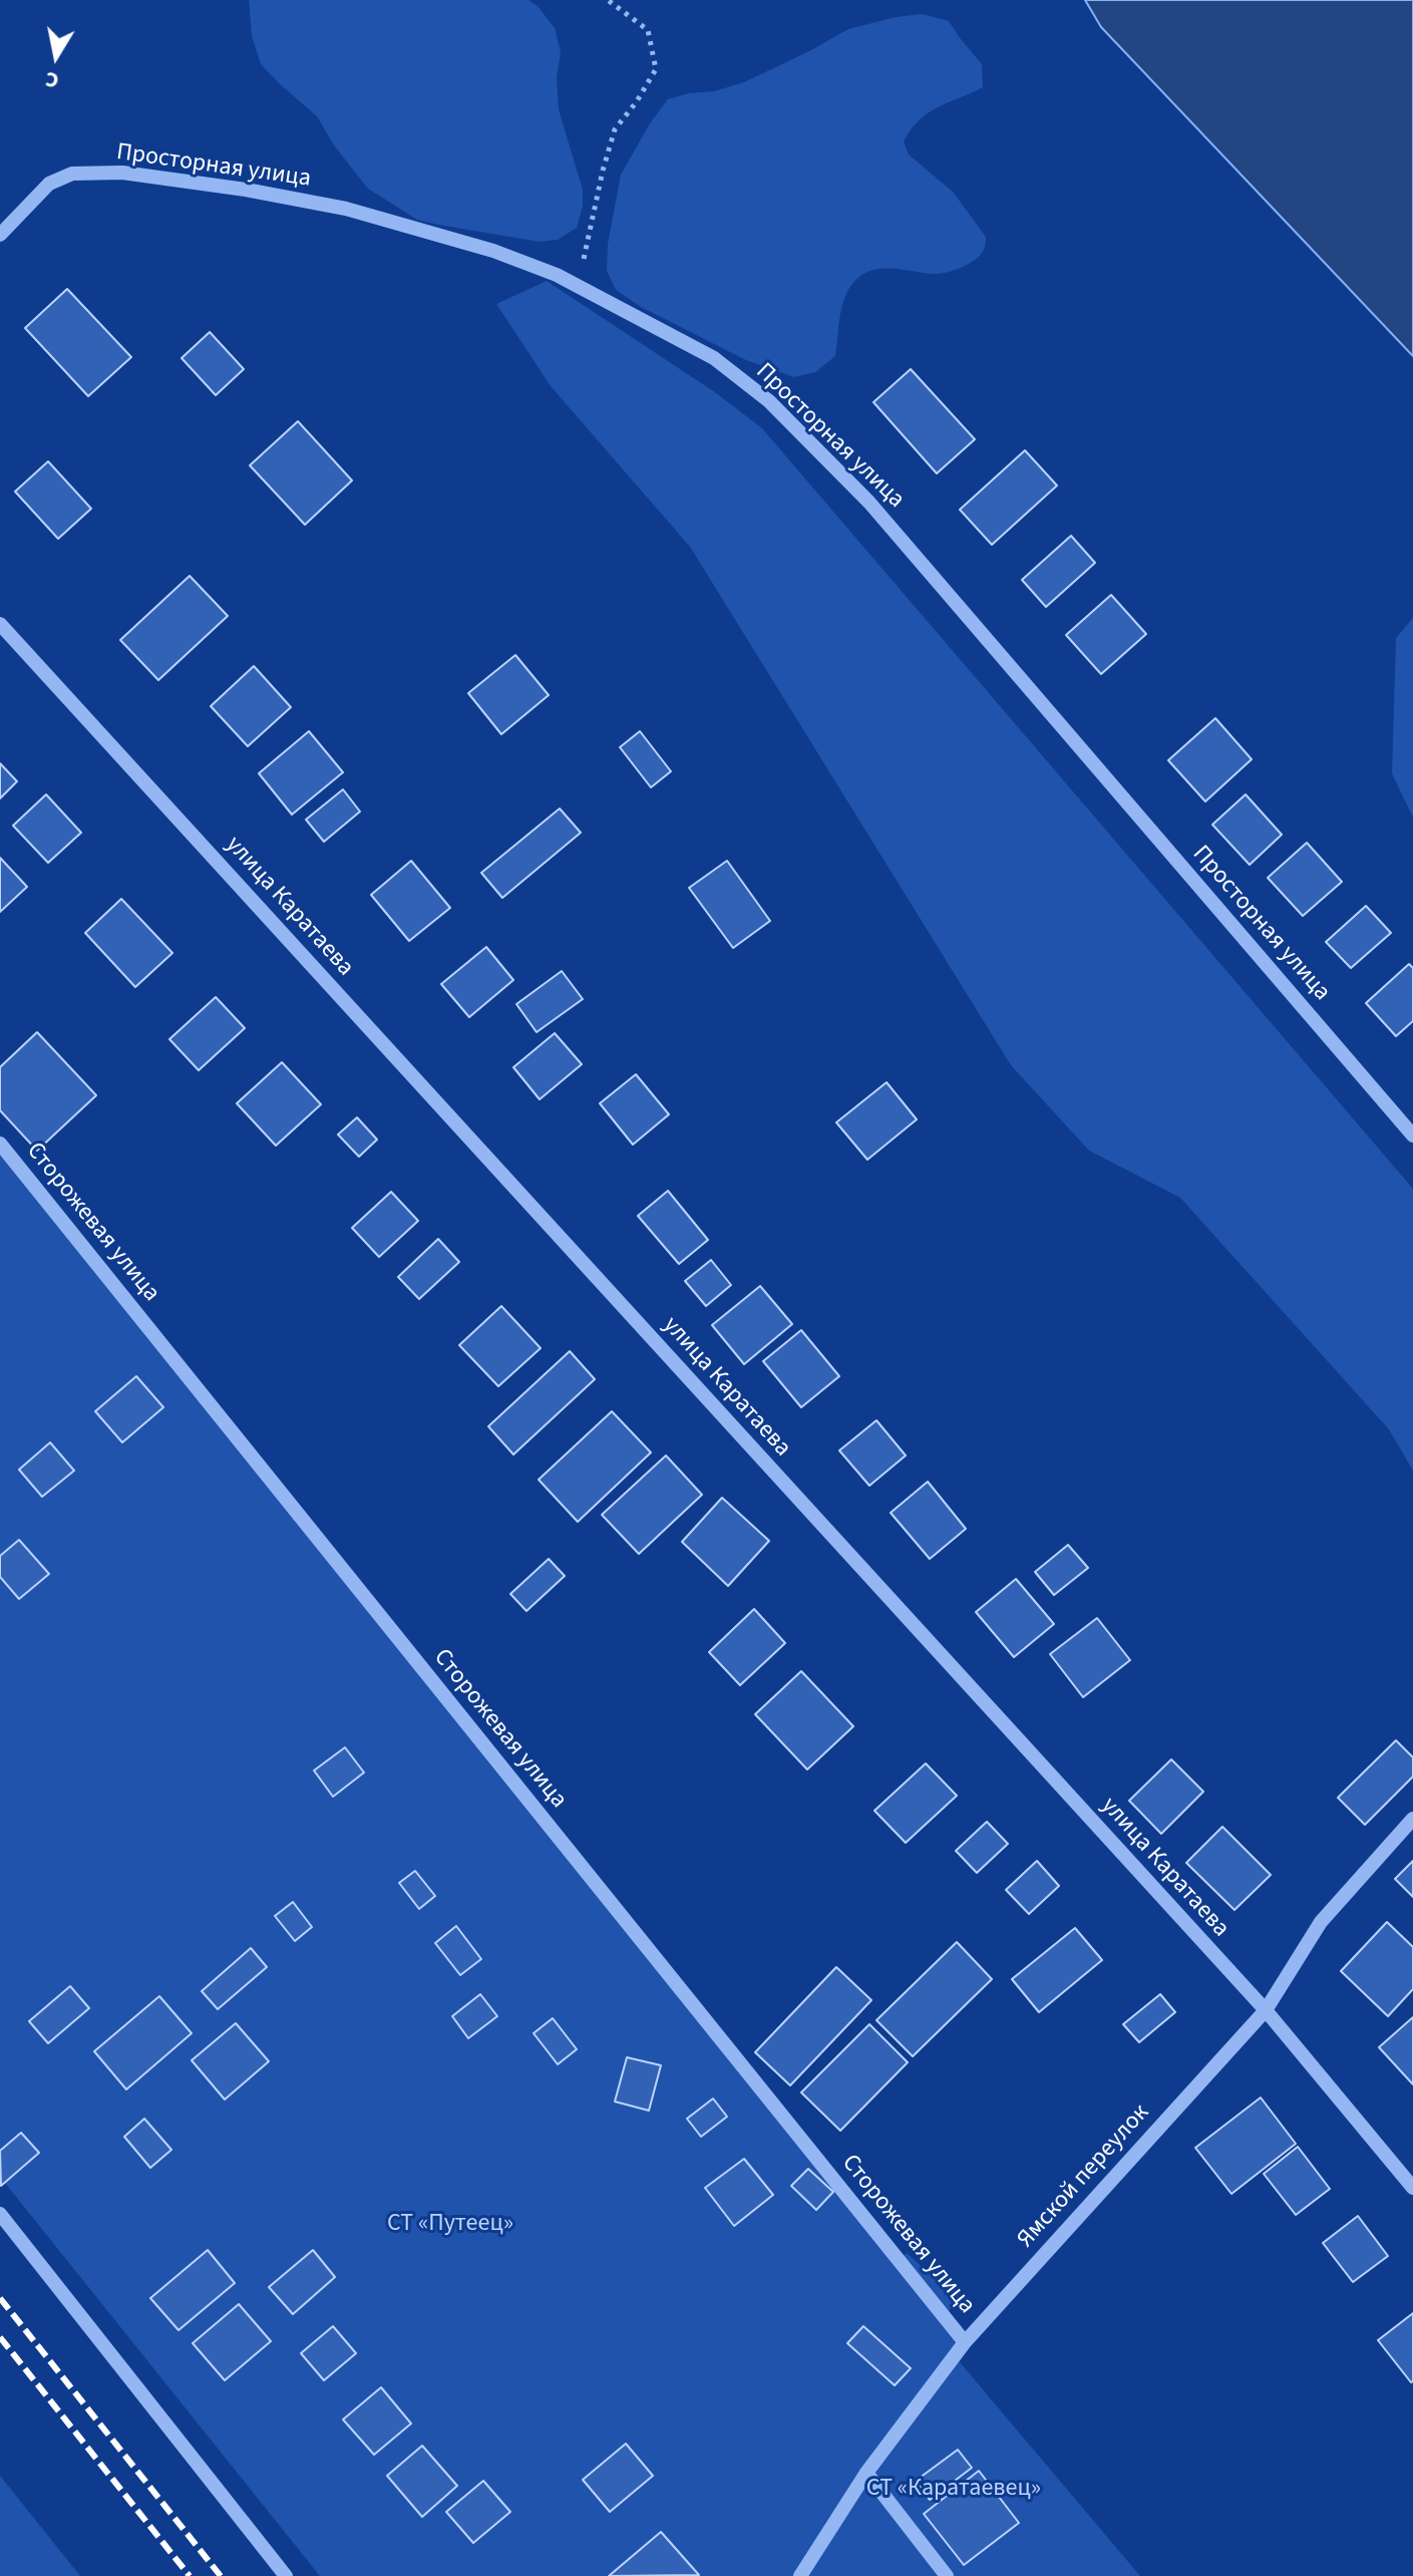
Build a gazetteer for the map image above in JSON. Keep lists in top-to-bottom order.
{
  "streets": {
    "street": [
      "Просторная улица",
      "улица Каратаева",
      "Сторожевая улица",
      "Ямской переулок"
    ]
  },
  "crossings": [
    ["улица Каратаева", "Ямской переулок"],
    ["Сторожевая улица", "Ямской переулок"]
  ],
  "parks": ["СТ «Путеец»", "СТ «Каратаевец»"],
  "north": "bottom"
}
